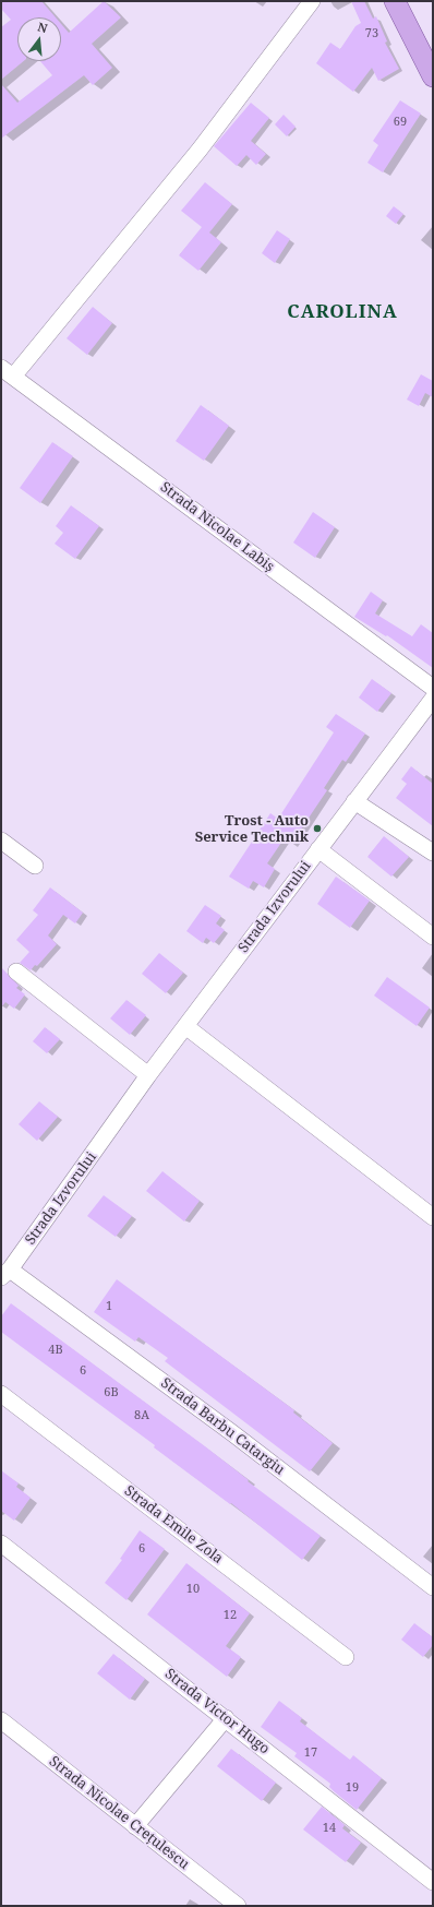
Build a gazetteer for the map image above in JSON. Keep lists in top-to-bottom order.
{
  "streets": {
    "street": [
      "Strada Nicolae Labiș",
      "Strada Izvorului",
      "Strada Barbu Catargiu",
      "Strada Emile Zola",
      "Strada Victor Hugo",
      "Strada Nicolae Crețulescu"
    ]
  },
  "crossings": [
    ["Strada Izvorului", "Strada Barbu Catargiu"]
  ],
  "districts": ["CAROLINA"],
  "places": ["Trost - Auto Service Technik"],
  "house_numbers": [
    "73",
    "69",
    "1",
    "4B",
    "6",
    "6B",
    "8A",
    "6",
    "10",
    "12",
    "17",
    "19",
    "14"
  ],
  "north": "top"
}
